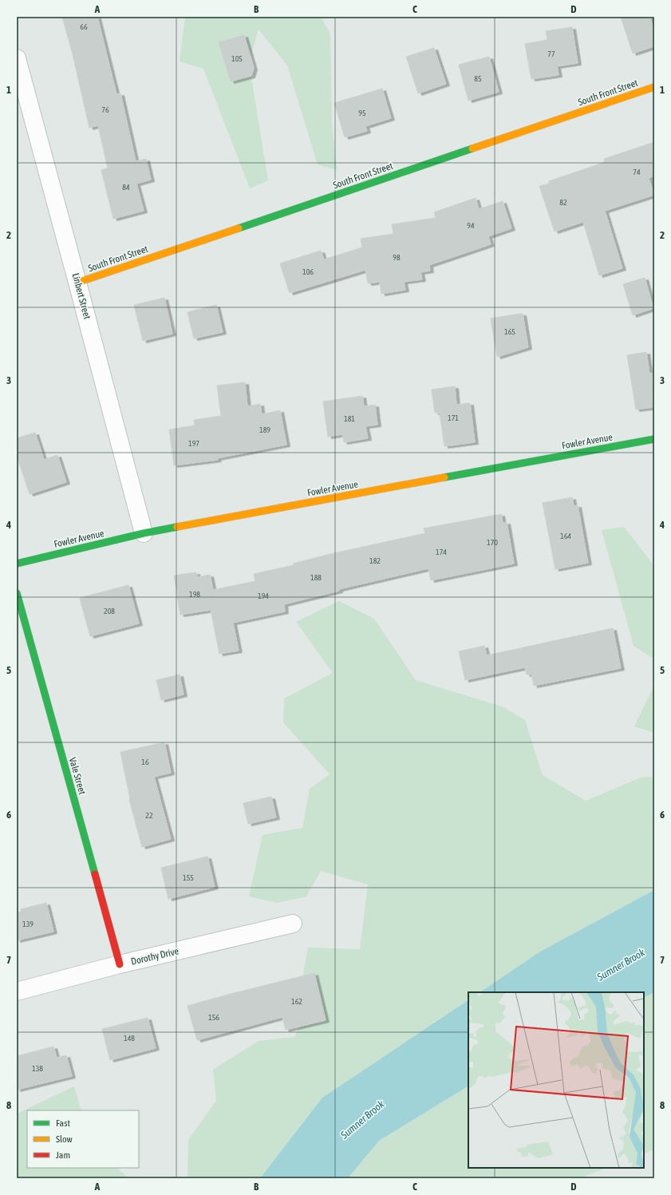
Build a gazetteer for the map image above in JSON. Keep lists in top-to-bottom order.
{
  "streets": {
    "street": [
      "South Front Street",
      "Linbert Street",
      "Fowler Avenue",
      "Vale Street",
      "Dorothy Drive"
    ]
  },
  "crossings": [
    ["South Front Street", "Linbert Street"],
    ["Linbert Street", "Fowler Avenue"],
    ["Vale Street", "Dorothy Drive"]
  ],
  "water": ["Sumner Brook"],
  "house_numbers": [
    "66",
    "77",
    "105",
    "85",
    "76",
    "95",
    "74",
    "84",
    "82",
    "94",
    "98",
    "106",
    "165",
    "171",
    "181",
    "189",
    "197",
    "164",
    "170",
    "174",
    "182",
    "188",
    "198",
    "194",
    "208",
    "16",
    "22",
    "155",
    "139",
    "162",
    "156",
    "148",
    "138"
  ],
  "legend": ["Fast", "Slow", "Jam"],
  "grid": {
    "columns": [
      "A",
      "B",
      "C",
      "D"
    ],
    "rows": [
      "1",
      "2",
      "3",
      "4",
      "5",
      "6",
      "7",
      "8"
    ]
  }
}
